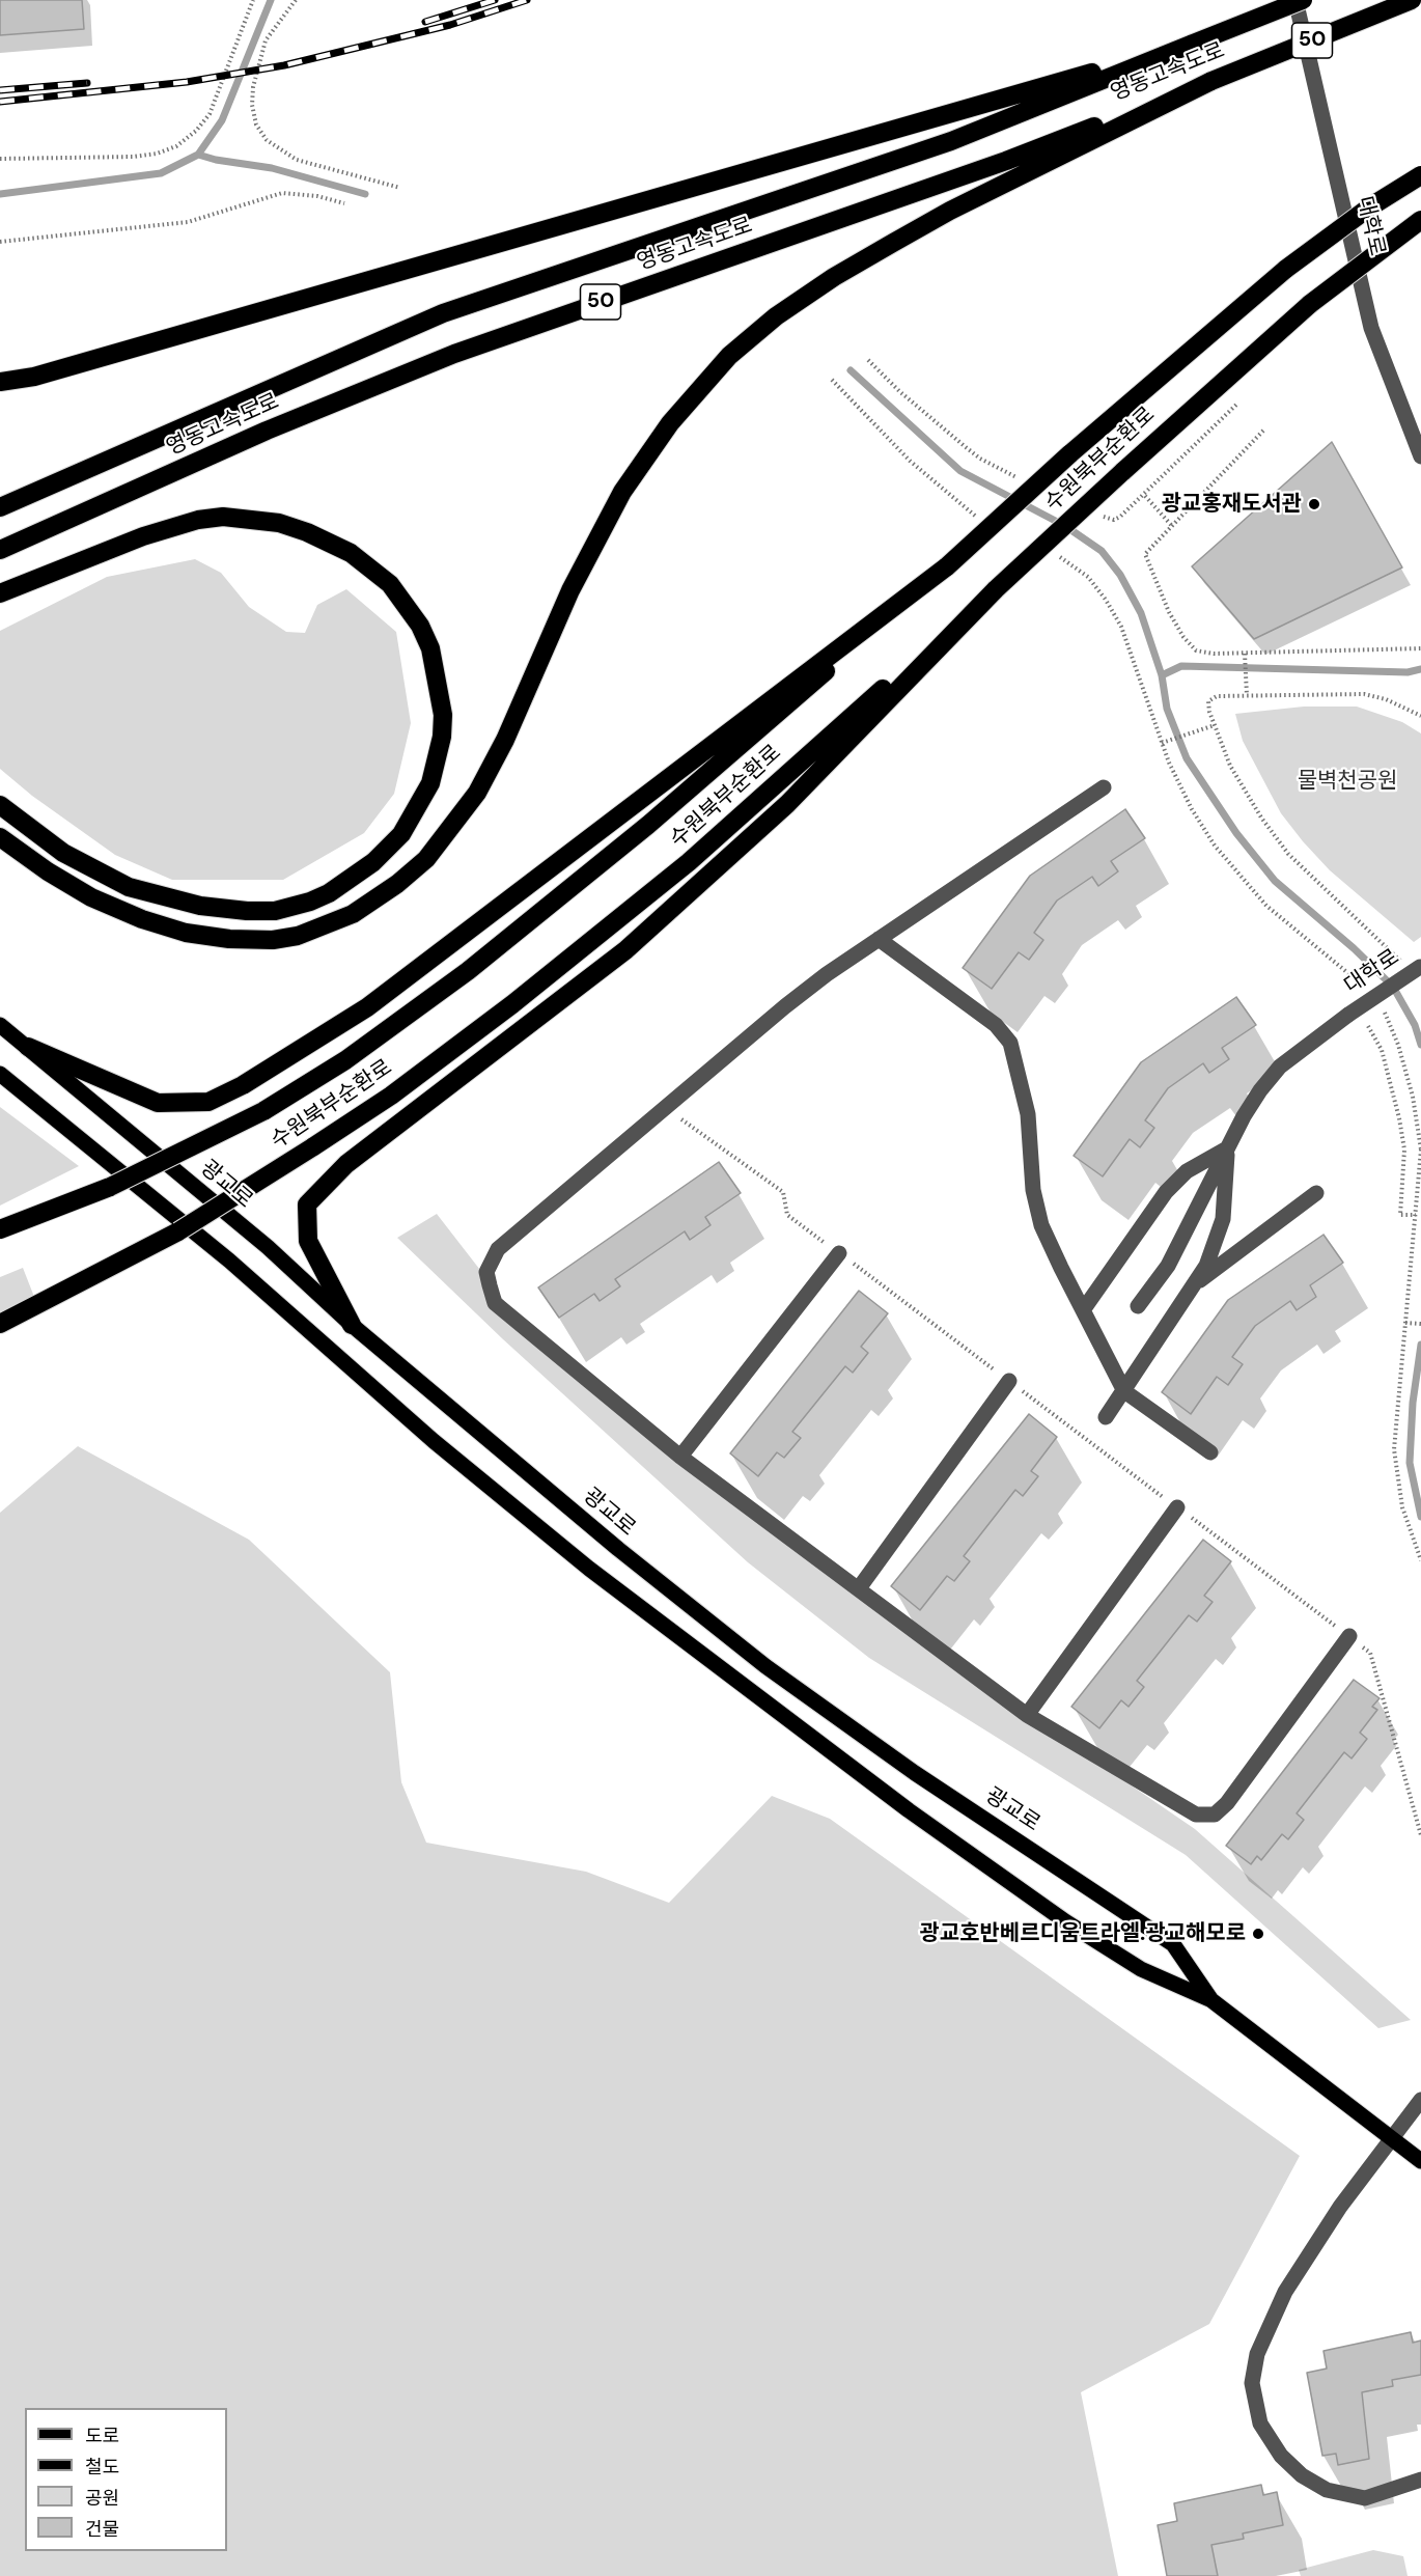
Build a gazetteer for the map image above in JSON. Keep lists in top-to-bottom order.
{
  "streets": {
    "highway": ["50", "영동고속도로", "수원북부순환로"],
    "main road": ["광교로"],
    "street": ["대학로"]
  },
  "parks": ["물벽천공원"],
  "places": ["광교홍재도서관", "광교호반베르디움트라엘.광교해모로"],
  "legend": [
    "도로",
    "철도",
    "공원",
    "건물"
  ]
}
